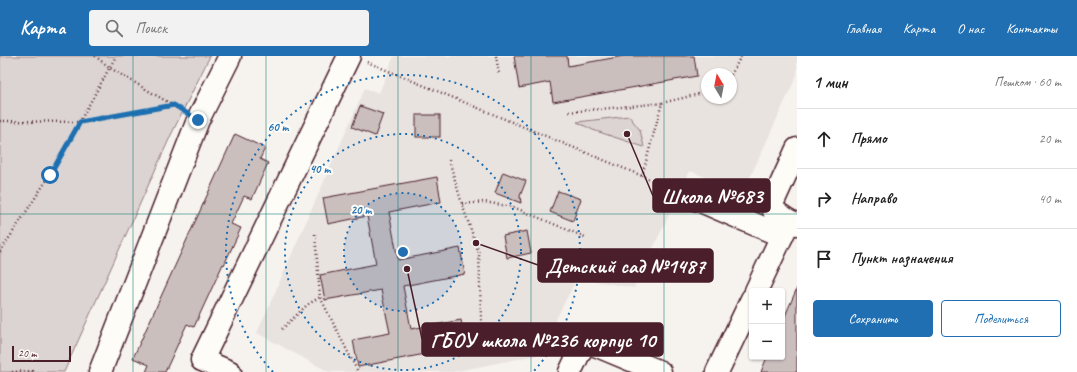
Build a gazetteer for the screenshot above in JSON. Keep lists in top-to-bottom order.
{
  "places": ["Школа №683", "Детский сад №1487", "ГБОУ школа №236 корпус 10"],
  "scale_bar": "20 m",
  "north": "top",
  "page": {
    "header": "Карта",
    "search": "Поиск",
    "nav": [
      "Главная",
      "Карта",
      "О нас",
      "Контакты"
    ],
    "heading": ["1 мин", "Пешком · 60 m"],
    "list": [
      ["Прямо", "20 m"],
      ["Направо", "40 m"],
      "Пункт назначения"
    ],
    "map_buttons": ["+", "−"],
    "buttons": ["Сохранить", "Поделиться"],
    "scale": "20 m"
  },
  "rings": ["60 m", "40 m", "20 m"]
}
